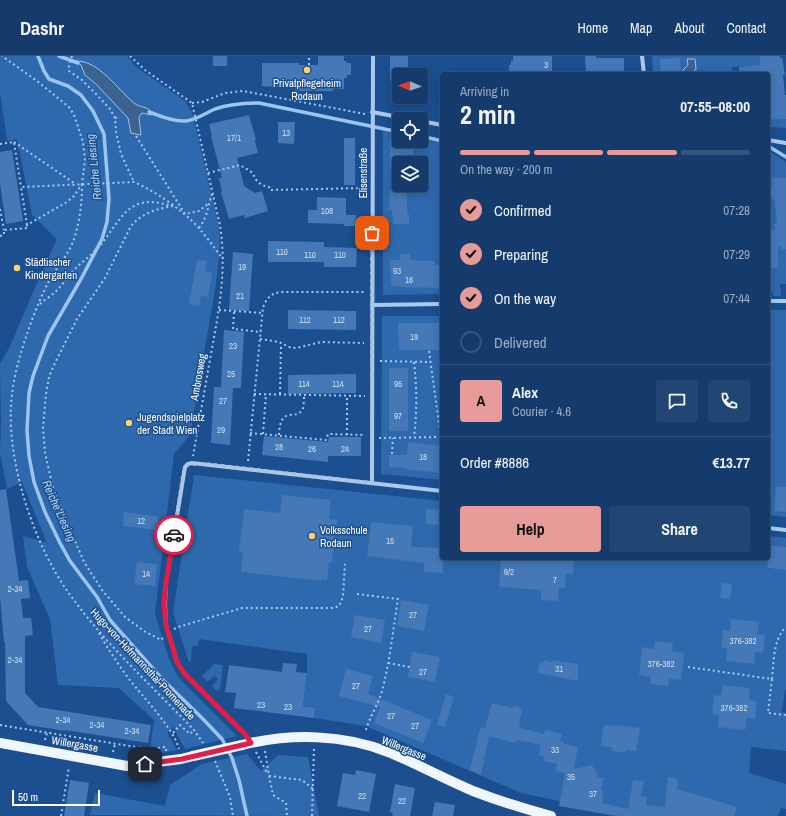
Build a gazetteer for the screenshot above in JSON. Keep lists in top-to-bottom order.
{
  "streets": {
    "main road": ["Willergasse"],
    "street": ["Elisenstraße"],
    "path": ["Ambrosweg", "Hugo-von-Hofmannsthal-Promenade"]
  },
  "water": ["Reiche Liesing"],
  "places": [
    "Privatpflegeheim Rodaun",
    "Städtischer Kindergarten",
    "Jugendspielplatz der Stadt Wien",
    "Volksschule Rodaun"
  ],
  "house_numbers": [
    "3",
    "13",
    "17/1",
    "108",
    "110",
    "110",
    "110",
    "19",
    "93",
    "16",
    "21",
    "112",
    "112",
    "19",
    "23",
    "25",
    "114",
    "114",
    "95",
    "27",
    "97",
    "29",
    "28",
    "26",
    "24",
    "18",
    "12",
    "15",
    "9/2",
    "14",
    "7",
    "2-34",
    "27",
    "27",
    "376-382",
    "2-34",
    "376-382",
    "31",
    "27",
    "27",
    "23",
    "23",
    "376-382",
    "27",
    "2-34",
    "2-34",
    "27",
    "2-34",
    "33",
    "35",
    "37",
    "22",
    "22"
  ],
  "scale_bar": "50 m",
  "north": "left",
  "page": {
    "header": "Dashr",
    "nav": [
      "Home",
      "Map",
      "About",
      "Contact"
    ],
    "heading": ["2 min", "Arriving in", "07:55–08:00"],
    "panel": [
      "Alex",
      "Courier · 4.6",
      "Order #8886",
      "€13.77"
    ],
    "bar": "On the way · 200 m",
    "list": [
      ["Confirmed", "07:28"],
      ["Preparing", "07:29"],
      ["On the way", "07:44"],
      "Delivered"
    ],
    "round": "A",
    "buttons": ["Help", "Share"],
    "scale": "50 m"
  }
}
